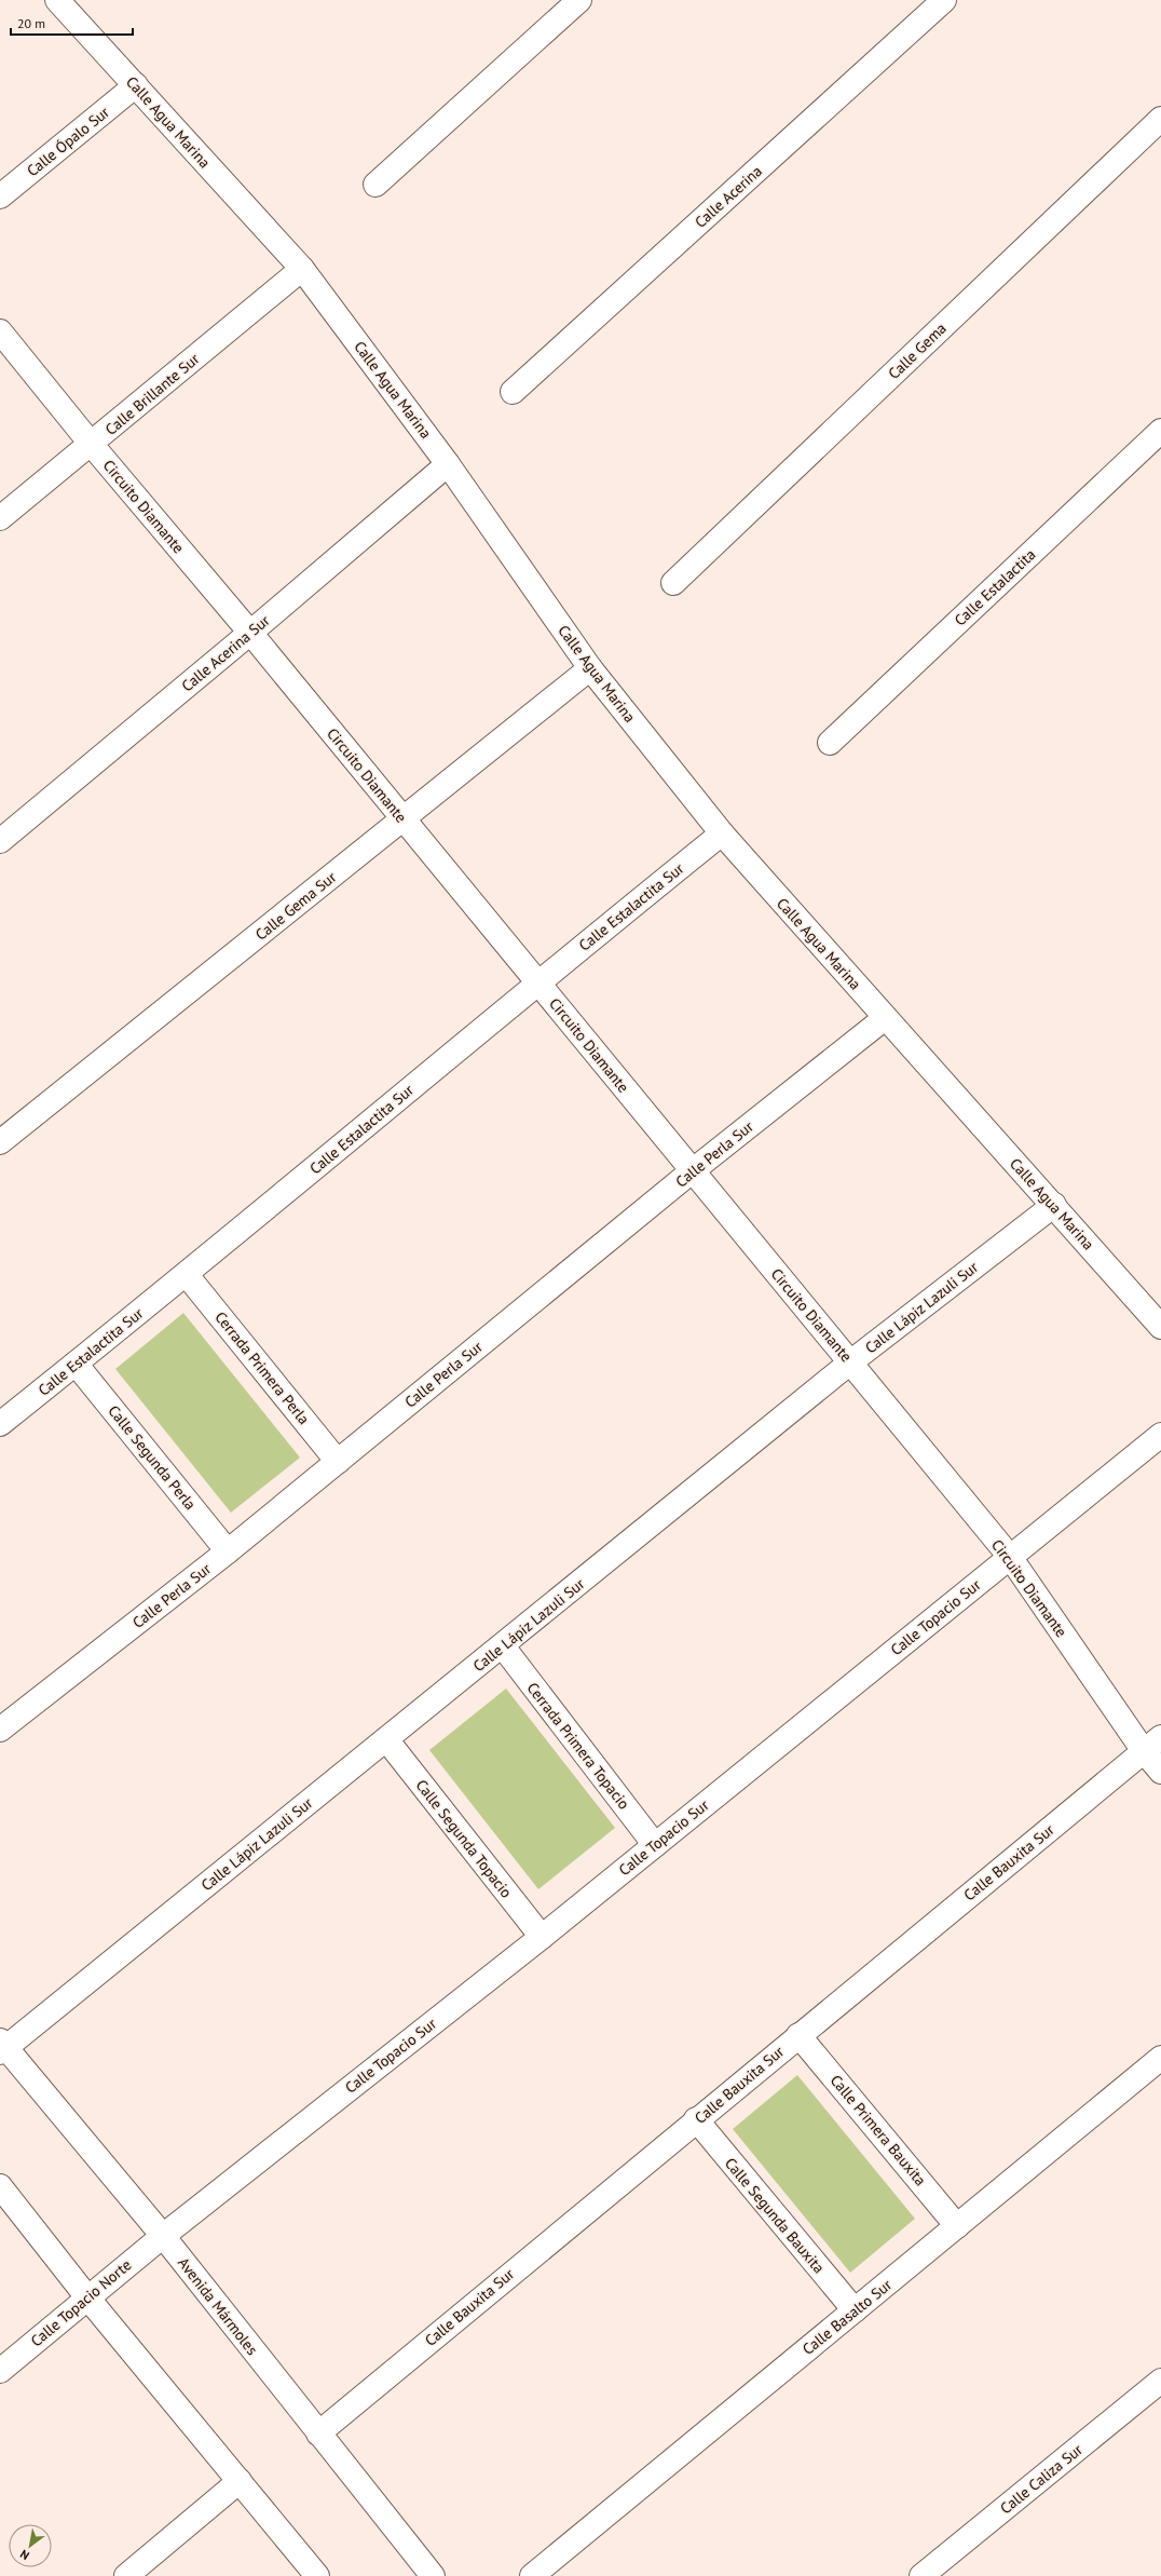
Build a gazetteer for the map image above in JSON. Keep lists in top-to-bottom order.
{
  "streets": {
    "street": [
      "Calle Agua Marina",
      "Calle Ópalo Sur",
      "Calle Acerina",
      "Calle Gema",
      "Calle Brillante Sur",
      "Circuito Diamante",
      "Calle Estalactita",
      "Calle Acerina Sur",
      "Calle Gema Sur",
      "Calle Estalactita Sur",
      "Calle Perla Sur",
      "Calle Lápiz Lazuli Sur",
      "Cerrada Primera Perla",
      "Calle Segunda Perla",
      "Calle Topacio Sur",
      "Cerrada Primera Topacio",
      "Calle Segunda Topacio",
      "Calle Bauxita Sur",
      "Calle Primera Bauxita",
      "Calle Segunda Bauxita",
      "Calle Topacio Norte",
      "Avenida Mármoles",
      "Calle Basalto Sur",
      "Calle Caliza Sur"
    ]
  },
  "crossings": [
    ["Calle Agua Marina", "Calle Ópalo Sur"],
    ["Calle Agua Marina", "Calle Brillante Sur"],
    ["Calle Agua Marina", "Calle Acerina Sur"],
    ["Calle Agua Marina", "Calle Gema Sur"],
    ["Calle Agua Marina", "Calle Estalactita Sur"],
    ["Calle Agua Marina", "Calle Perla Sur"],
    ["Calle Agua Marina", "Calle Lápiz Lazuli Sur"],
    ["Calle Brillante Sur", "Circuito Diamante"],
    ["Circuito Diamante", "Calle Acerina Sur"],
    ["Circuito Diamante", "Calle Gema Sur"],
    ["Circuito Diamante", "Calle Estalactita Sur"],
    ["Circuito Diamante", "Calle Perla Sur"],
    ["Circuito Diamante", "Calle Lápiz Lazuli Sur"],
    ["Circuito Diamante", "Calle Topacio Sur"],
    ["Circuito Diamante", "Calle Bauxita Sur"],
    ["Calle Estalactita Sur", "Cerrada Primera Perla"],
    ["Calle Estalactita Sur", "Calle Segunda Perla"],
    ["Calle Perla Sur", "Cerrada Primera Perla"],
    ["Calle Perla Sur", "Calle Segunda Perla"],
    ["Calle Lápiz Lazuli Sur", "Cerrada Primera Topacio"],
    ["Calle Lápiz Lazuli Sur", "Calle Segunda Topacio"],
    ["Calle Lápiz Lazuli Sur", "Avenida Mármoles"],
    ["Calle Topacio Sur", "Cerrada Primera Topacio"],
    ["Calle Topacio Sur", "Calle Segunda Topacio"],
    ["Calle Topacio Sur", "Calle Topacio Norte"],
    ["Calle Topacio Sur", "Avenida Mármoles"],
    ["Calle Bauxita Sur", "Calle Primera Bauxita"],
    ["Calle Bauxita Sur", "Calle Segunda Bauxita"],
    ["Calle Bauxita Sur", "Avenida Mármoles"],
    ["Calle Primera Bauxita", "Calle Basalto Sur"],
    ["Calle Segunda Bauxita", "Calle Basalto Sur"],
    ["Calle Topacio Norte", "Avenida Mármoles"]
  ],
  "scale_bar": "20 m",
  "north": "bottom left"
}
